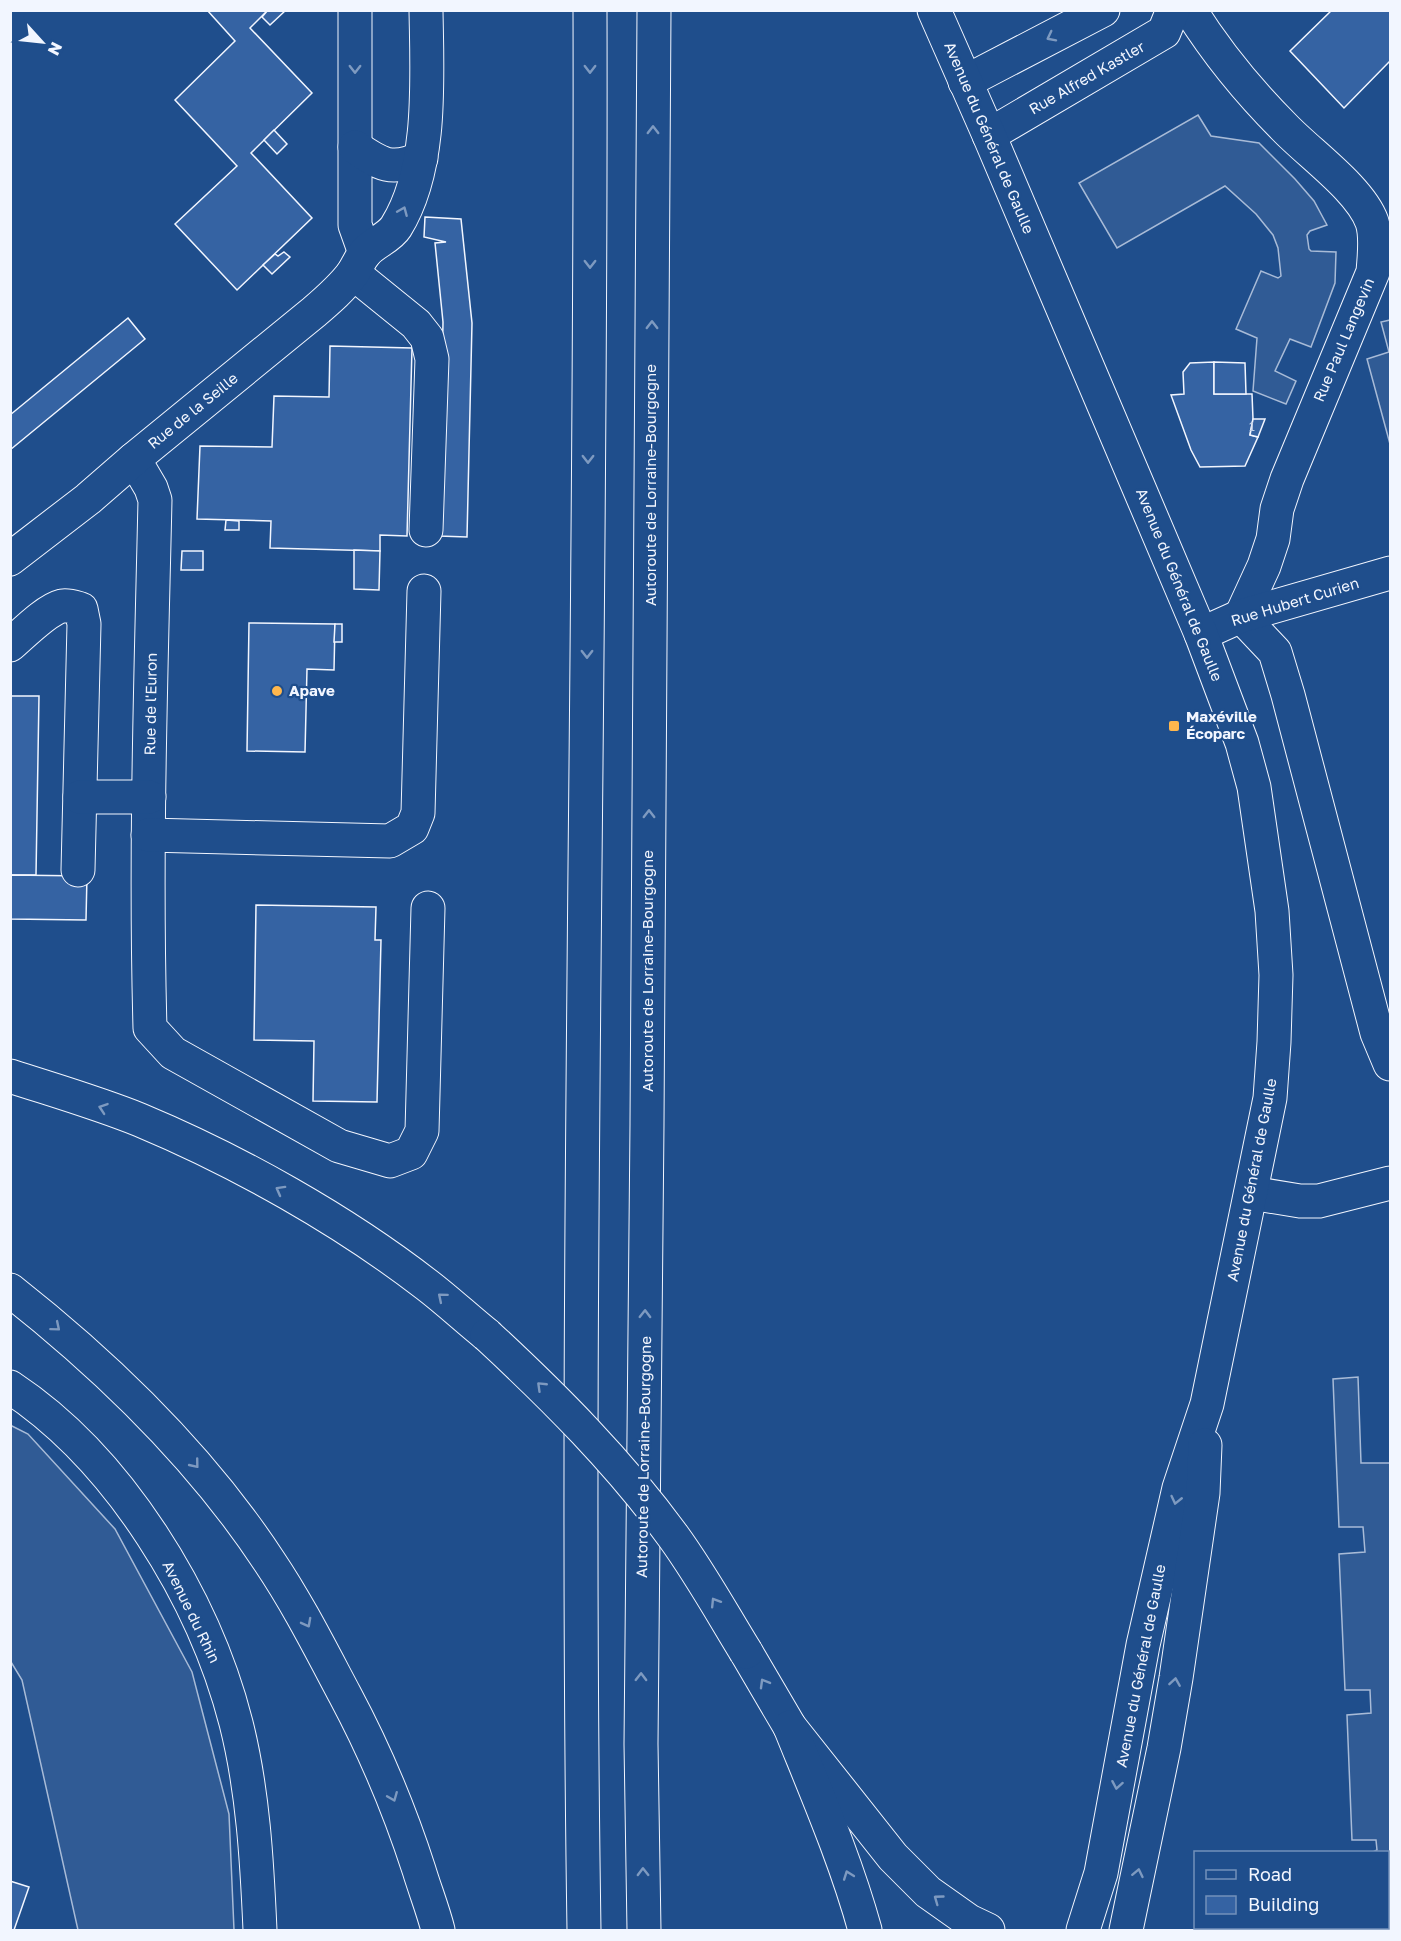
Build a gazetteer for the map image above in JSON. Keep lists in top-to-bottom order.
{
  "streets": {
    "main road": [
      "Rue Alfred Kastler",
      "Avenue du Général de Gaulle",
      "Rue Paul Langevin",
      "Rue de la Seille",
      "Autoroute de Lorraine-Bourgogne",
      "Rue Hubert Curien",
      "Rue de l'Euron",
      "Avenue du Rhin"
    ]
  },
  "crossings": [
    ["Rue Alfred Kastler", "Avenue du Général de Gaulle"],
    ["Avenue du Général de Gaulle", "Rue Hubert Curien"],
    ["Rue Paul Langevin", "Rue Hubert Curien"],
    ["Rue de la Seille", "Rue de l'Euron"]
  ],
  "places": {
    "other": ["Apave"],
    "transit": ["Maxéville Écoparc"]
  },
  "house_numbers": ["1"],
  "legend": ["Road", "Building"],
  "north": "bottom right"
}
